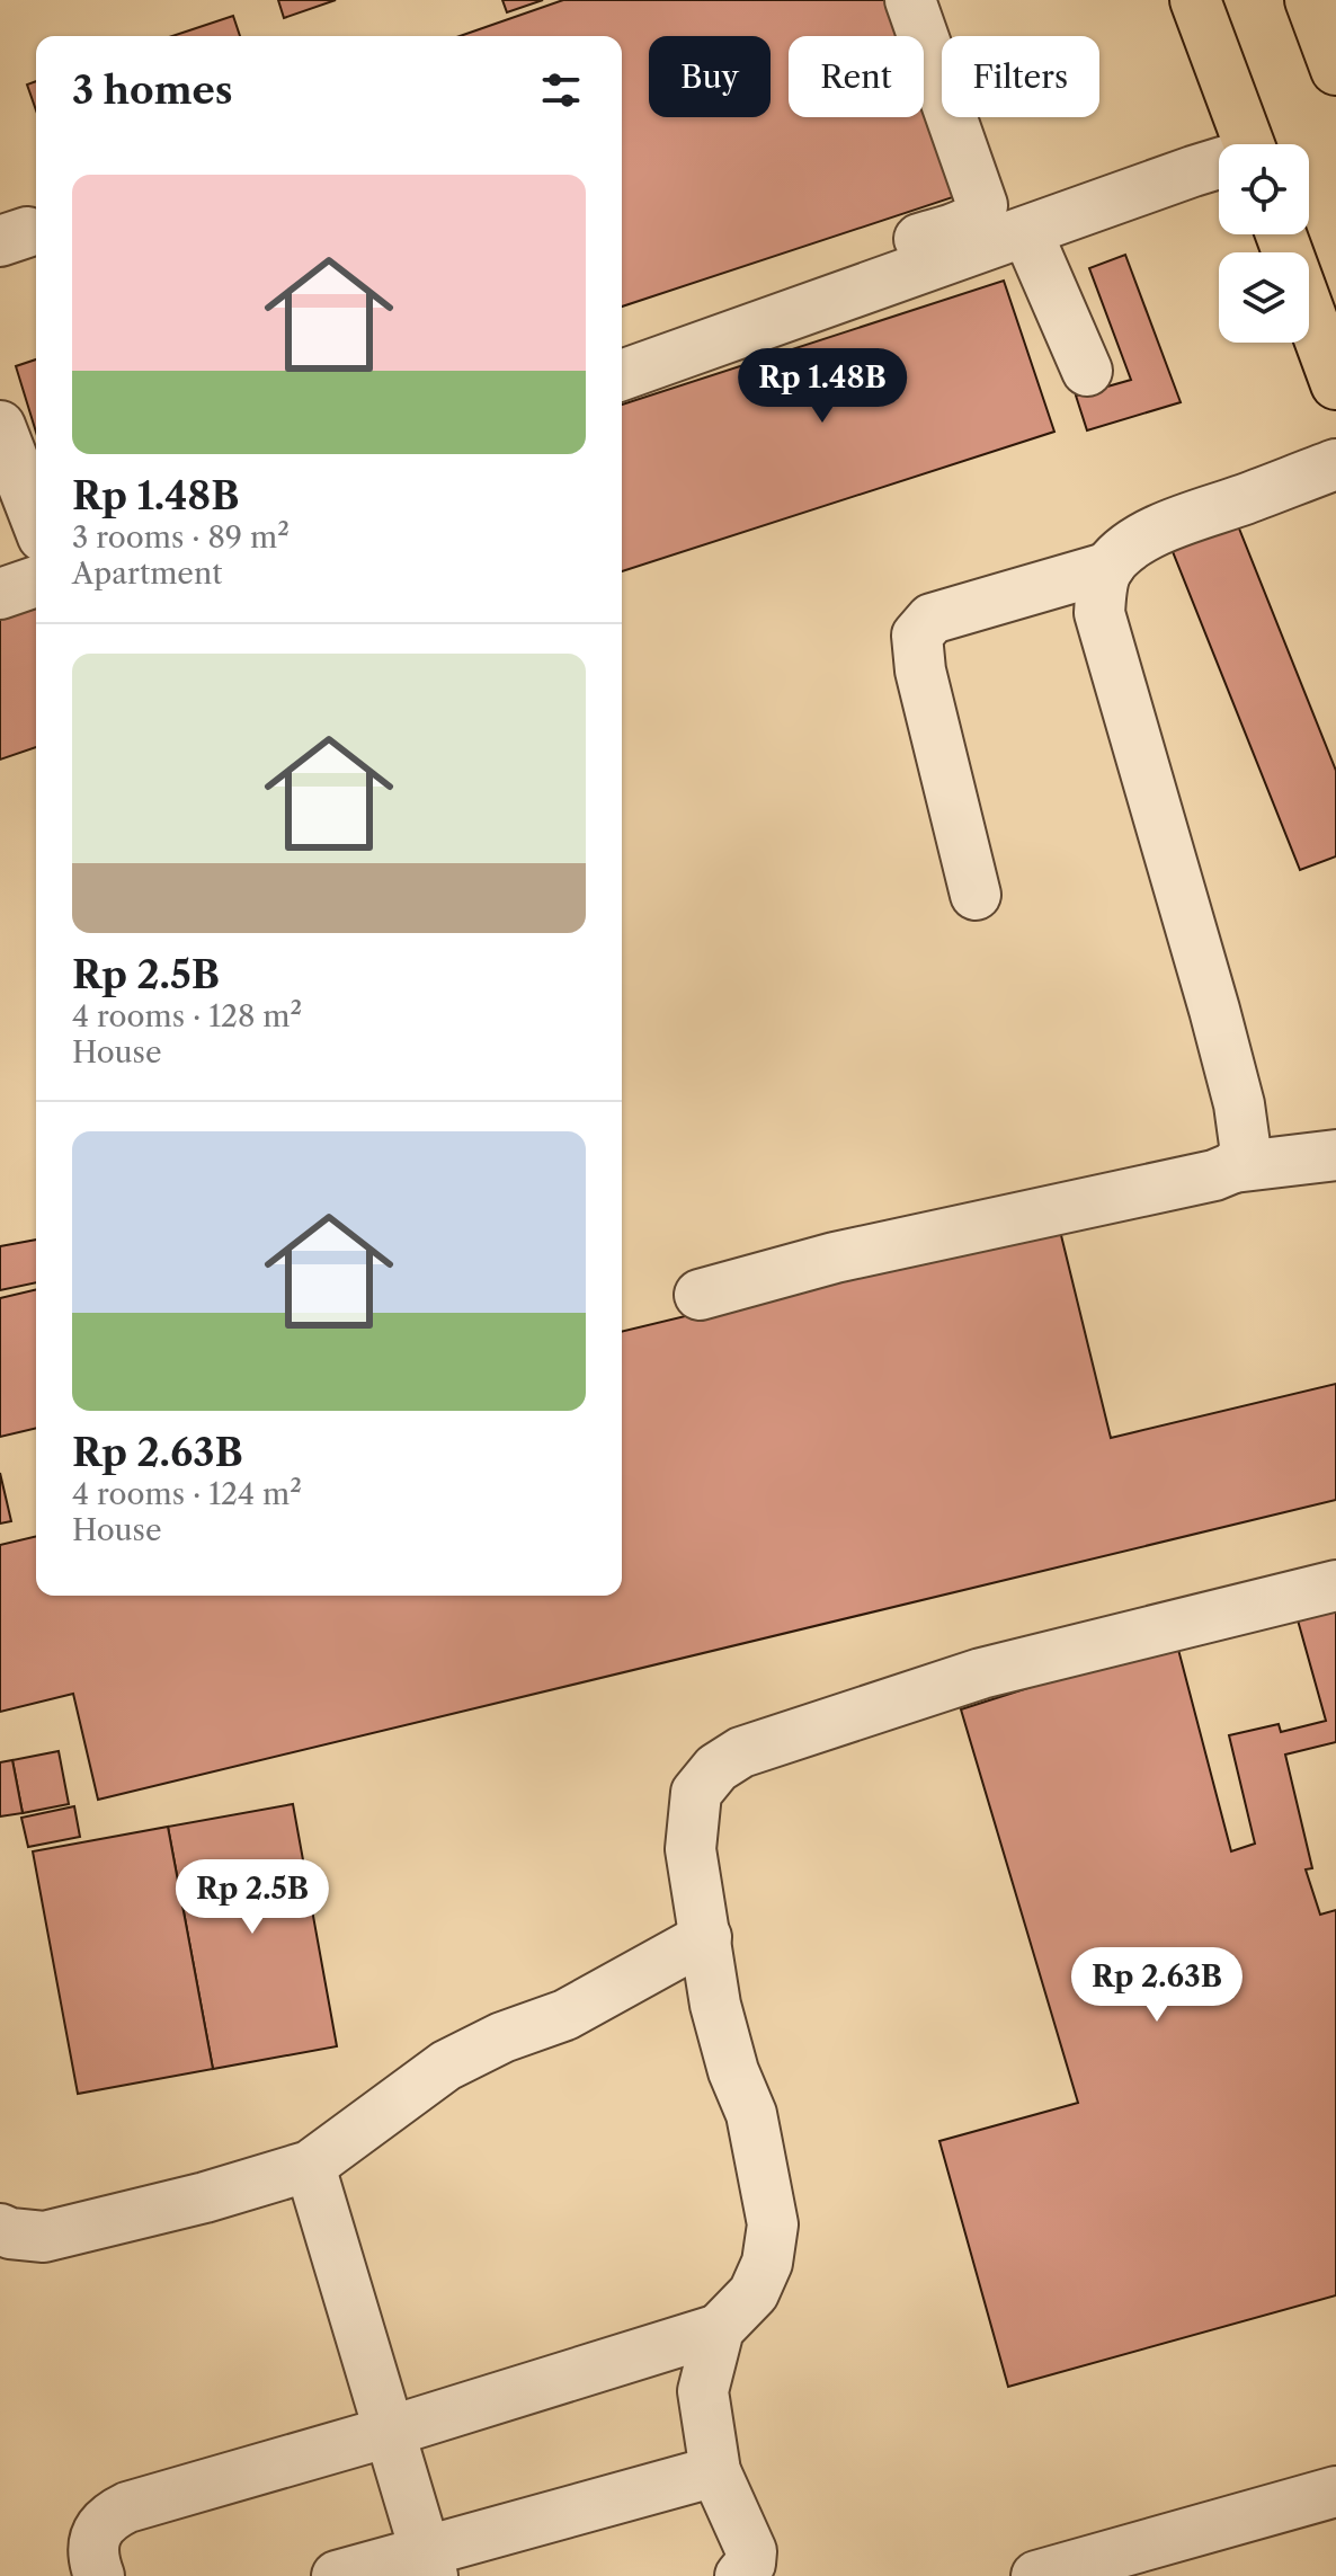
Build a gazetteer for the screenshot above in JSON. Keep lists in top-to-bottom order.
{
  "page": {
    "chip": ["Buy", "Rent", "Filters"],
    "heading": "3 homes",
    "list": [
      {
        "name": "Rp 1.48B",
        "note": "3 rooms · 89 m² · Apartment"
      },
      {
        "name": "Rp 2.5B",
        "note": "4 rooms · 128 m² · House"
      },
      {
        "name": "Rp 2.63B",
        "note": "4 rooms · 124 m² · House"
      }
    ],
    "price": ["Rp 1.48B", "Rp 2.5B", "Rp 2.63B"]
  }
}
